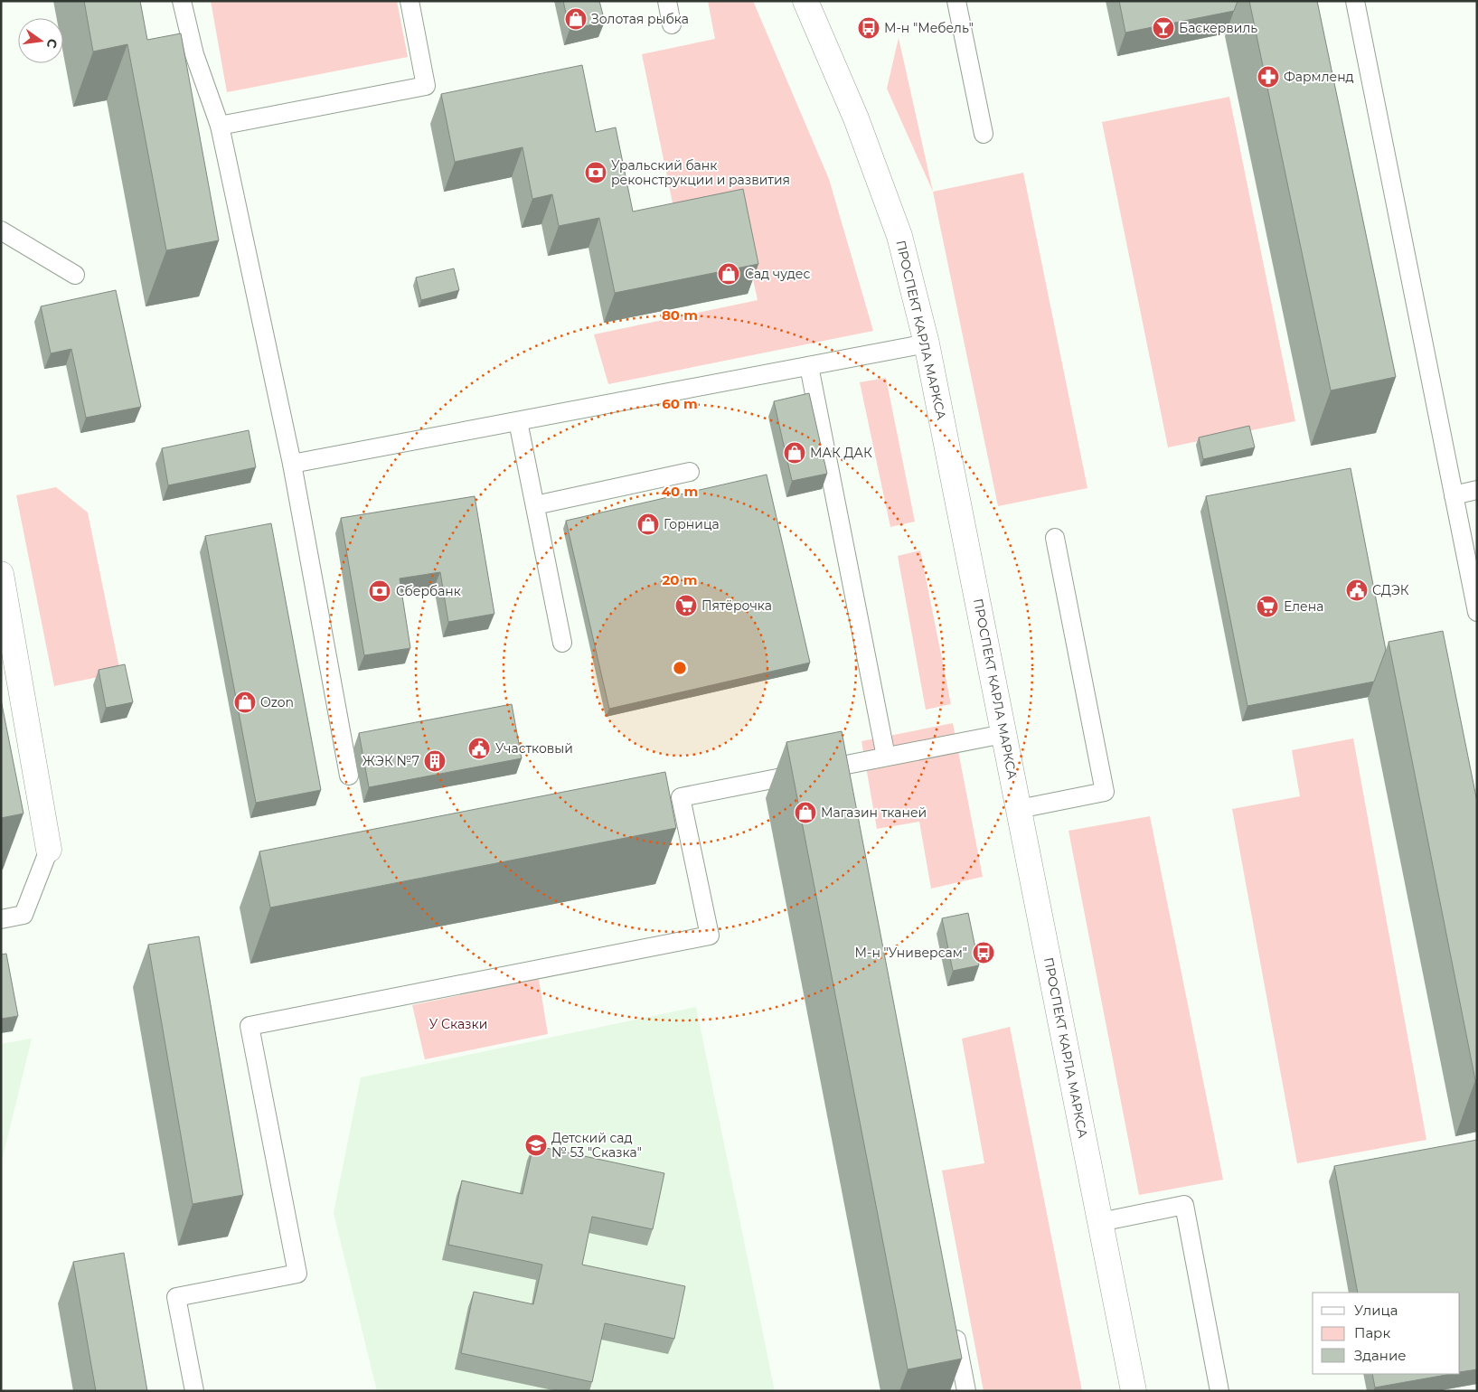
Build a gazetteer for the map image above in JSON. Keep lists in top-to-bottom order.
{
  "streets": {
    "street": ["ПРОСПЕКТ КАРЛА МАРКСА"]
  },
  "parks": ["У Сказки"],
  "places": {
    "shop": [
      "Золотая рыбка",
      "Сад чудес",
      "МАК ДАК",
      "Горница",
      "Ozon",
      "Магазин тканей"
    ],
    "bus stop": ["М-н \"Мебель\"", "М-н \"Универсам\""],
    "bar": ["Баскервиль"],
    "pharmacy": ["Фармленд"],
    "bank": ["Уральский банк реконструкции и развития", "Сбербанк"],
    "public building": ["СДЭК", "Участковый"],
    "supermarket": ["Пятёрочка", "Елена"],
    "building": ["ЖЭК №7"],
    "school or university": ["Детский сад № 53 \"Сказка\""]
  },
  "legend": ["Улица", "Парк", "Здание"],
  "north": "right",
  "rings": [
    "80 m",
    "60 m",
    "40 m",
    "20 m"
  ]
}
